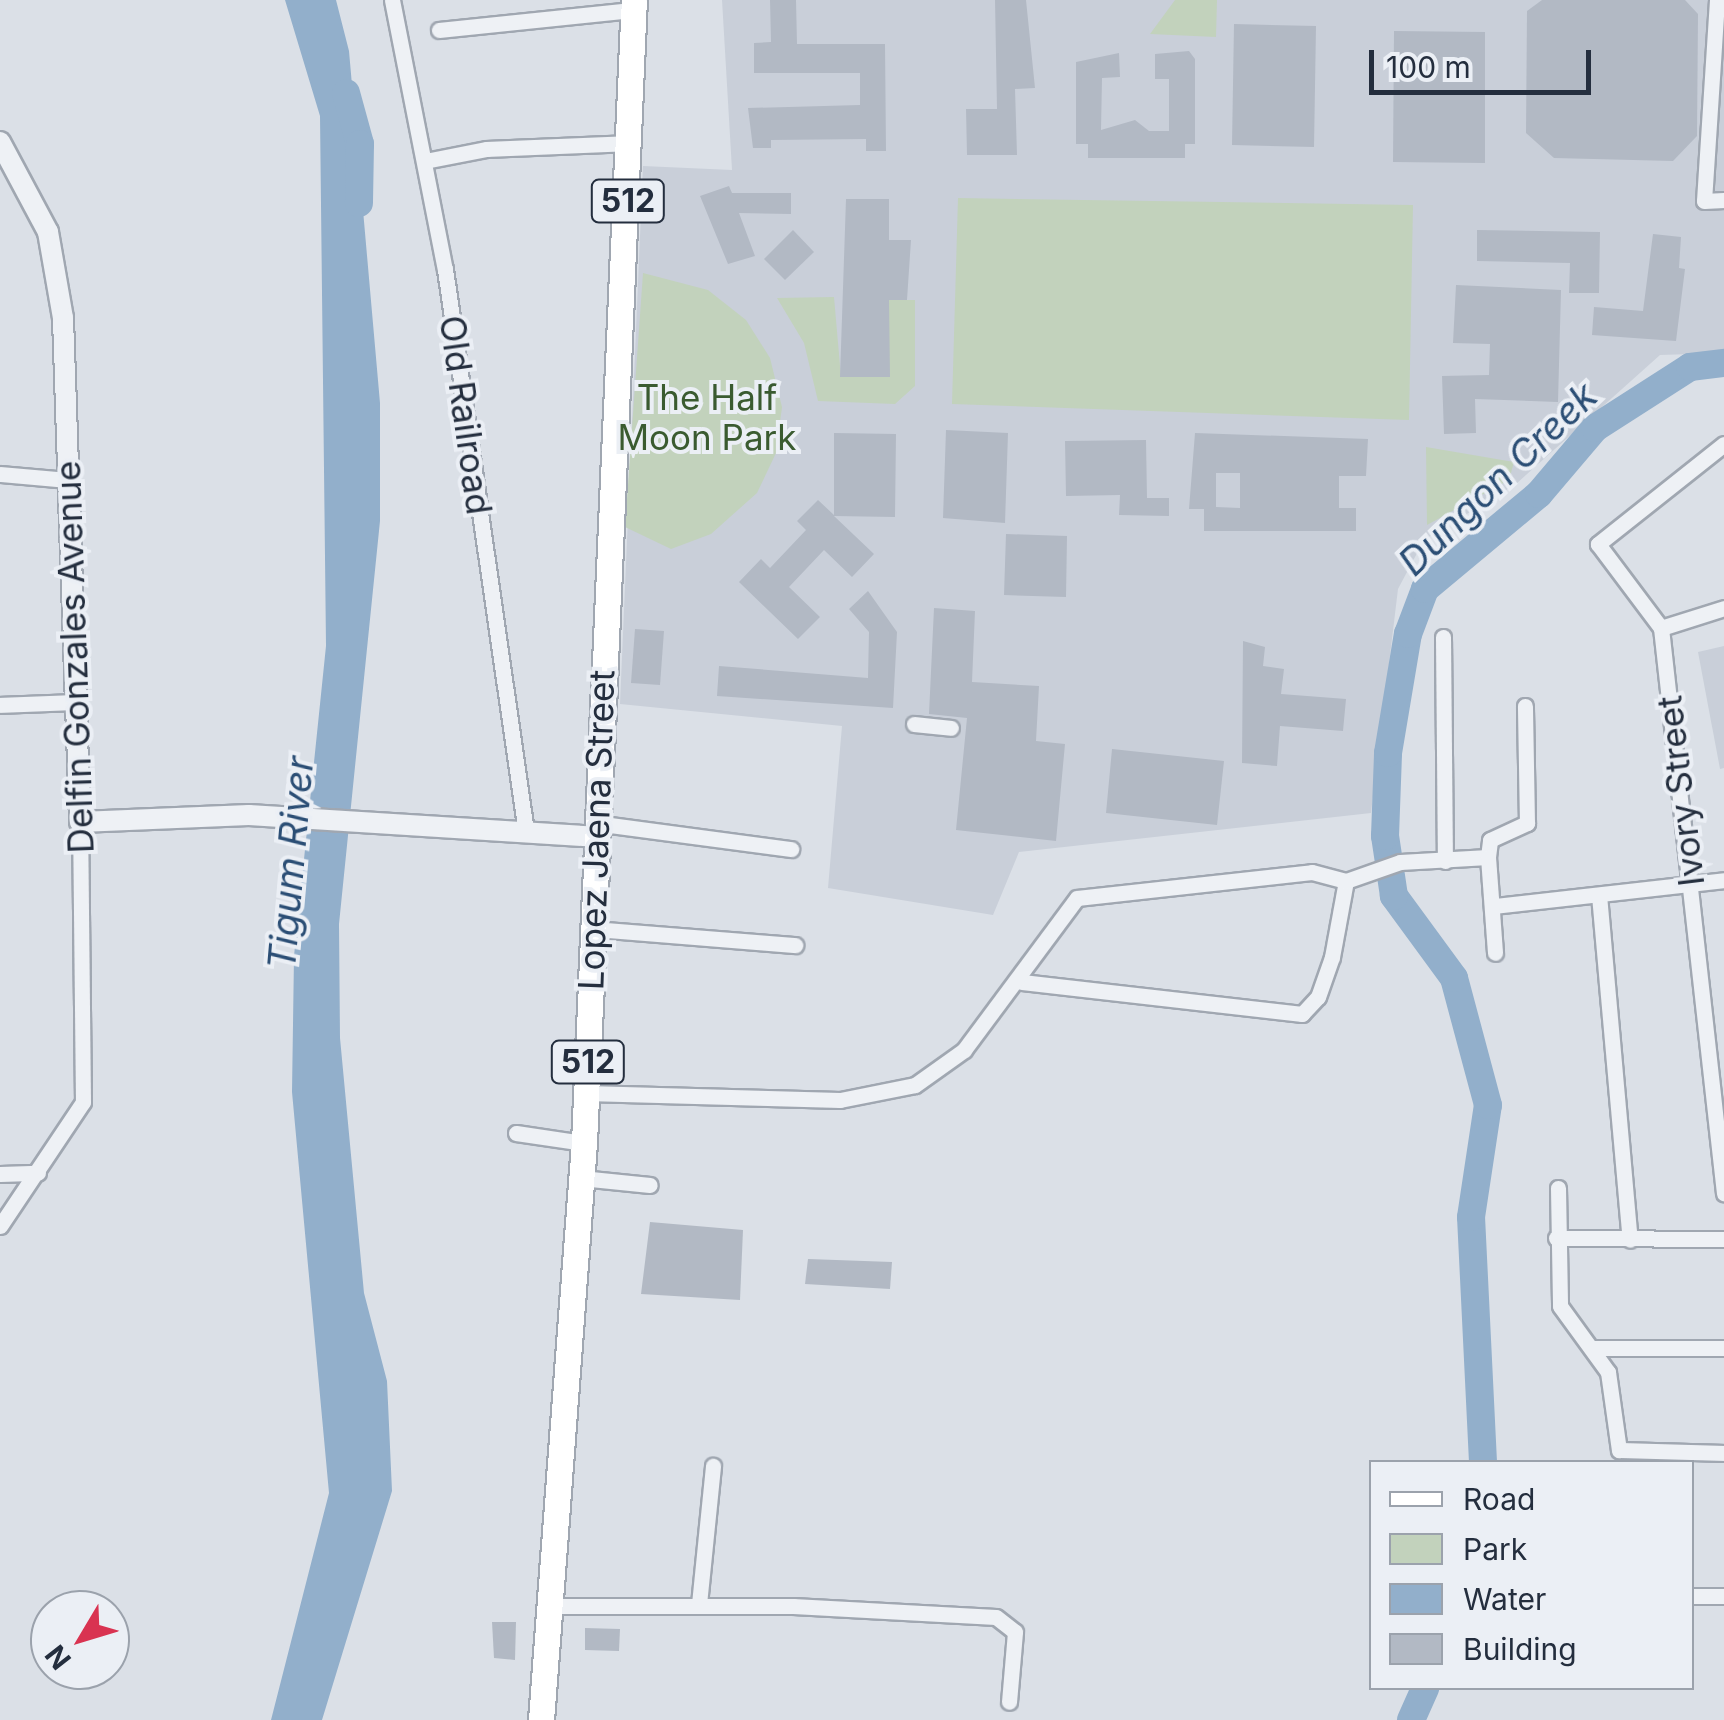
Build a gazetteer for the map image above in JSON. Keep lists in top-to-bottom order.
{
  "streets": {
    "main road": ["512", "Lopez Jaena Street"],
    "street": ["Old Railroad", "Delfin Gonzales Avenue", "Ivory Street"]
  },
  "water": ["Dungon Creek", "Tigum River"],
  "parks": ["The Half Moon Park"],
  "legend": [
    "Road",
    "Park",
    "Water",
    "Building"
  ],
  "scale_bar": "100 m",
  "north": "bottom left"
}
